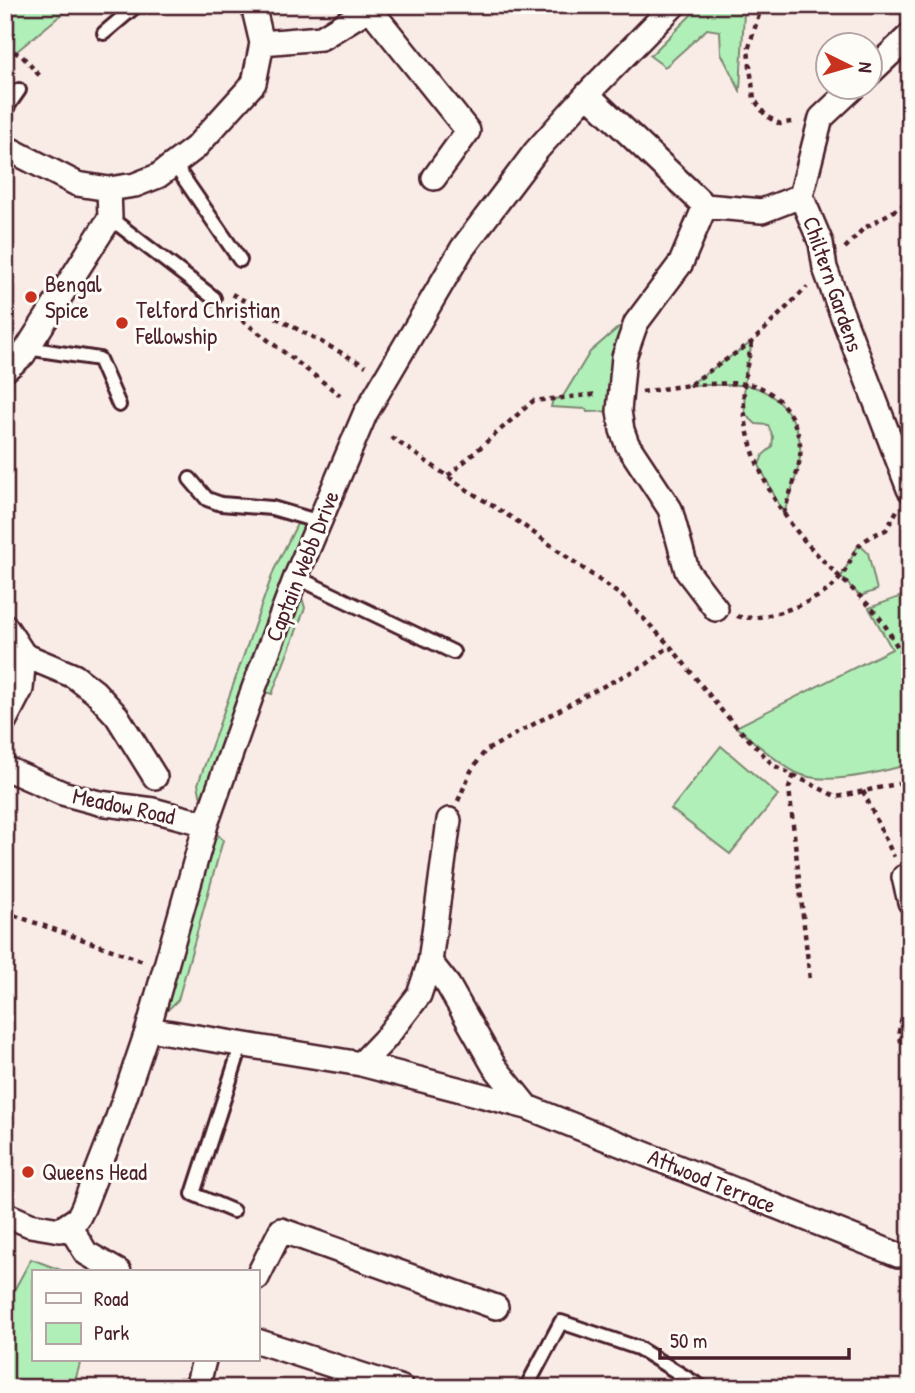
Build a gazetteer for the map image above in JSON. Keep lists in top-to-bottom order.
{
  "streets": {
    "street": [
      "Chiltern Gardens",
      "Captain Webb Drive",
      "Meadow Road",
      "Attwood Terrace"
    ]
  },
  "crossings": [
    ["Captain Webb Drive", "Meadow Road"],
    ["Captain Webb Drive", "Attwood Terrace"]
  ],
  "places": ["Bengal Spice", "Telford Christian Fellowship", "Queens Head"],
  "legend": ["Road", "Park"],
  "scale_bar": "50 m",
  "north": "right"
}
